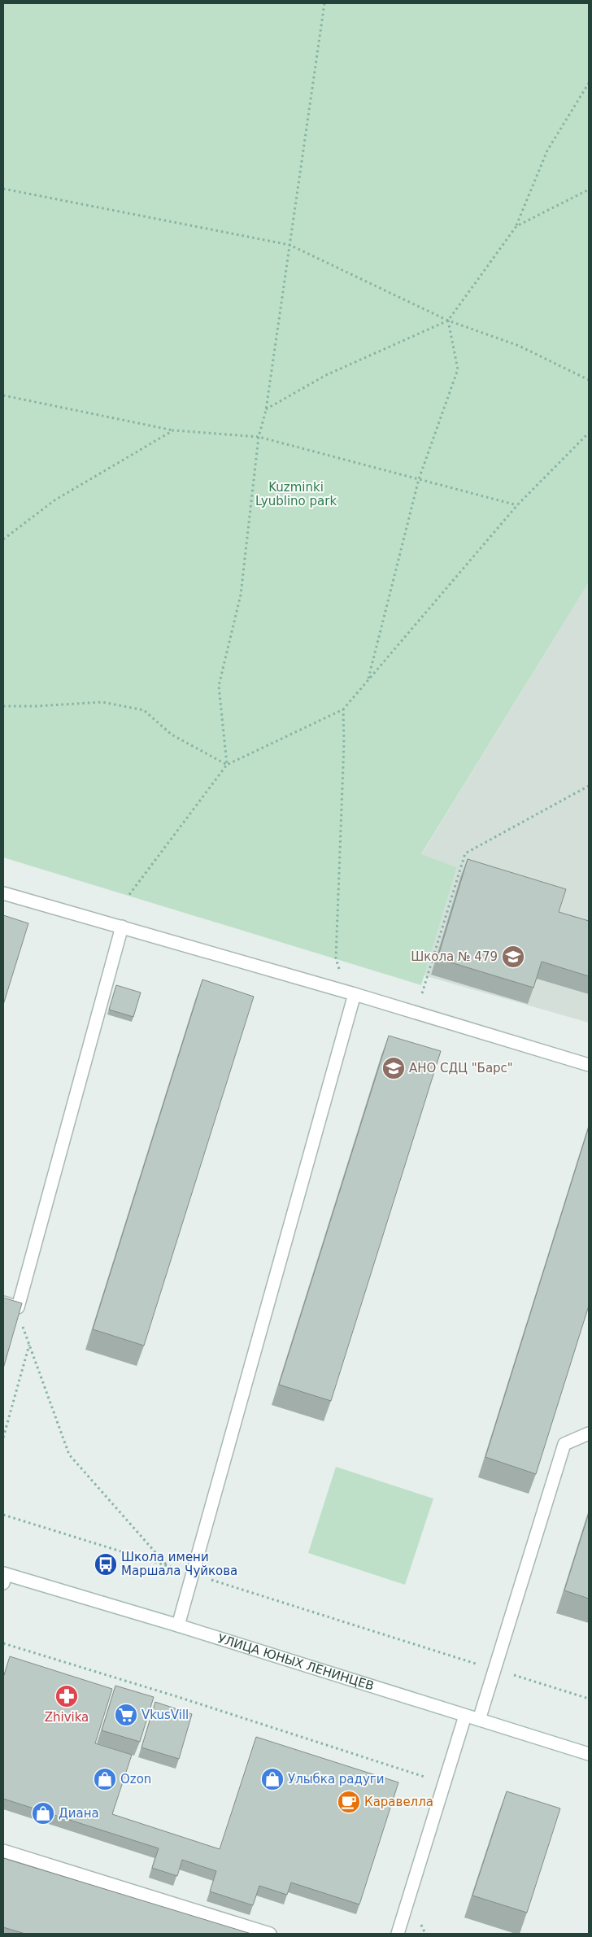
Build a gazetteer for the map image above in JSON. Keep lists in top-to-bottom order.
{
  "streets": {
    "main road": ["УЛИЦА ЮНЫХ ЛЕНИНЦЕВ"]
  },
  "parks": ["Kuzminki Lyublino park"],
  "places": {
    "school or university": ["Школа № 479", "АНО СДЦ \"Барс\""],
    "bus stop": ["Школа имени Маршала Чуйкова"],
    "pharmacy": ["Zhivika"],
    "supermarket": ["VkusVill"],
    "shop": ["Ozon", "Улыбка радуги", "Диана"],
    "cafe": ["Каравелла"]
  }
}
